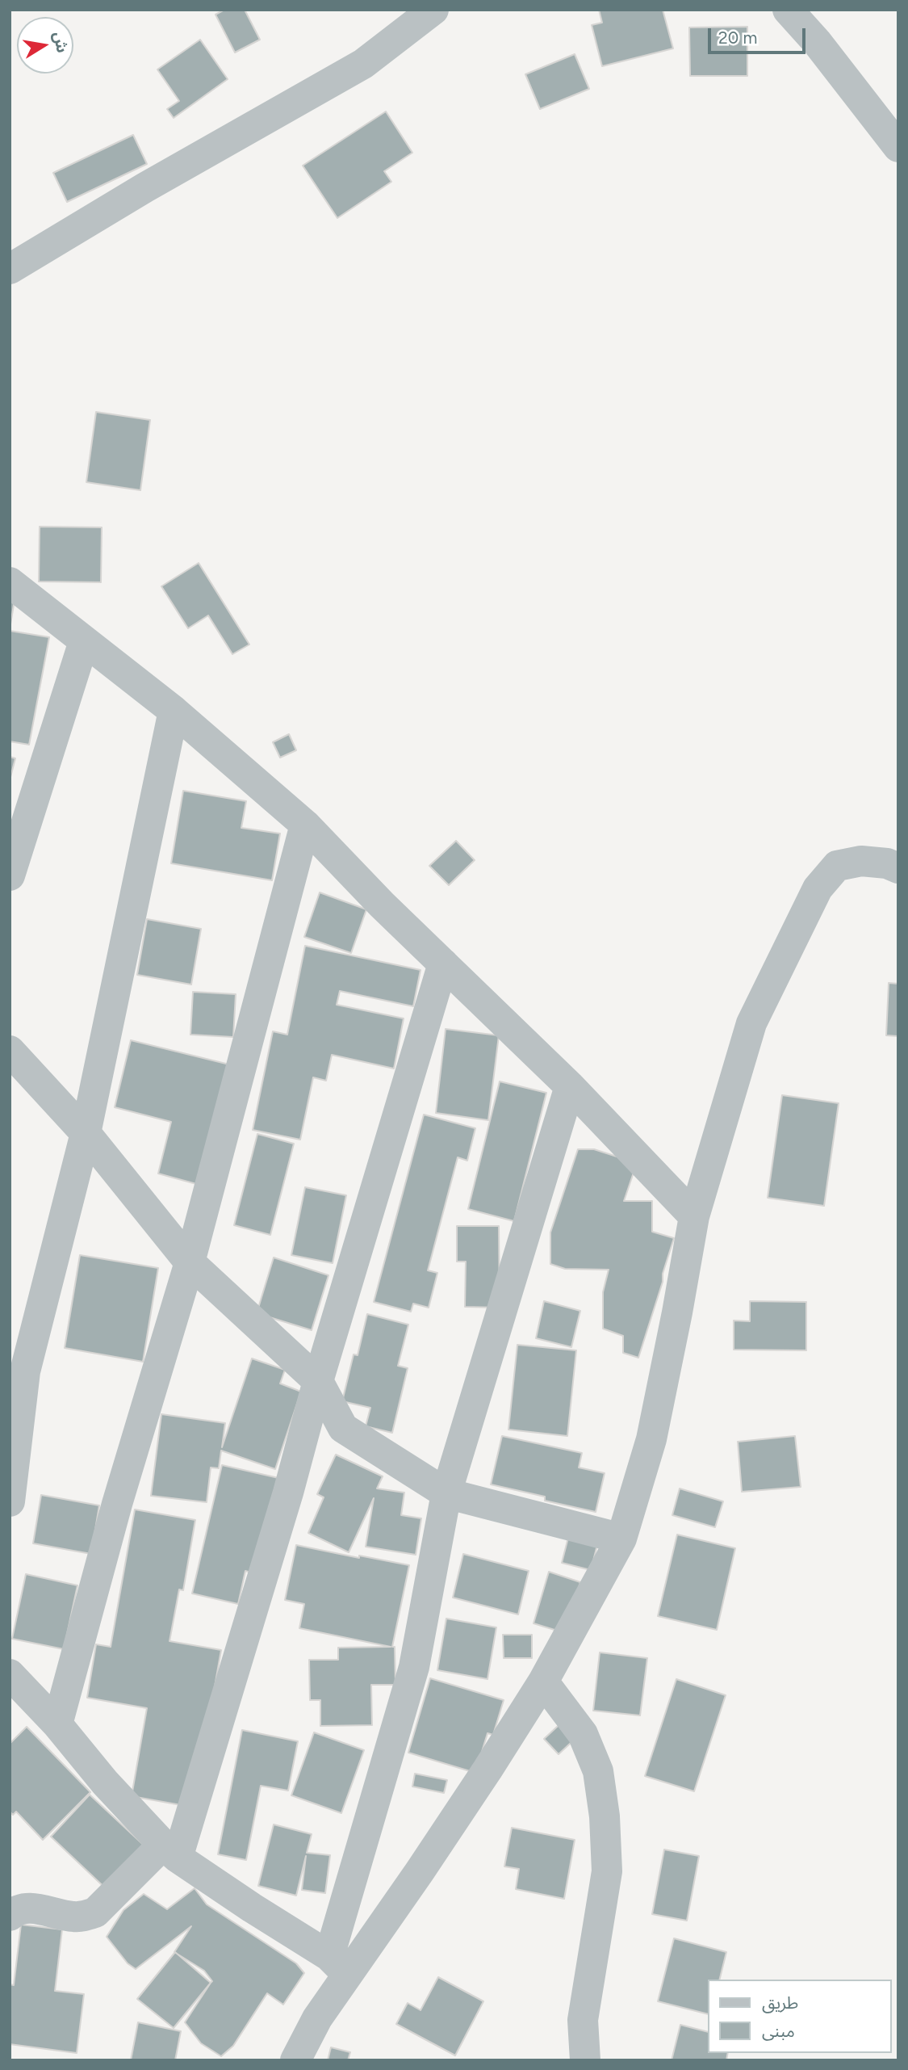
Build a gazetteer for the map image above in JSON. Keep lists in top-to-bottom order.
{
  "legend": ["طريق", "مبنى"],
  "scale_bar": "20 m",
  "north": "right"
}
